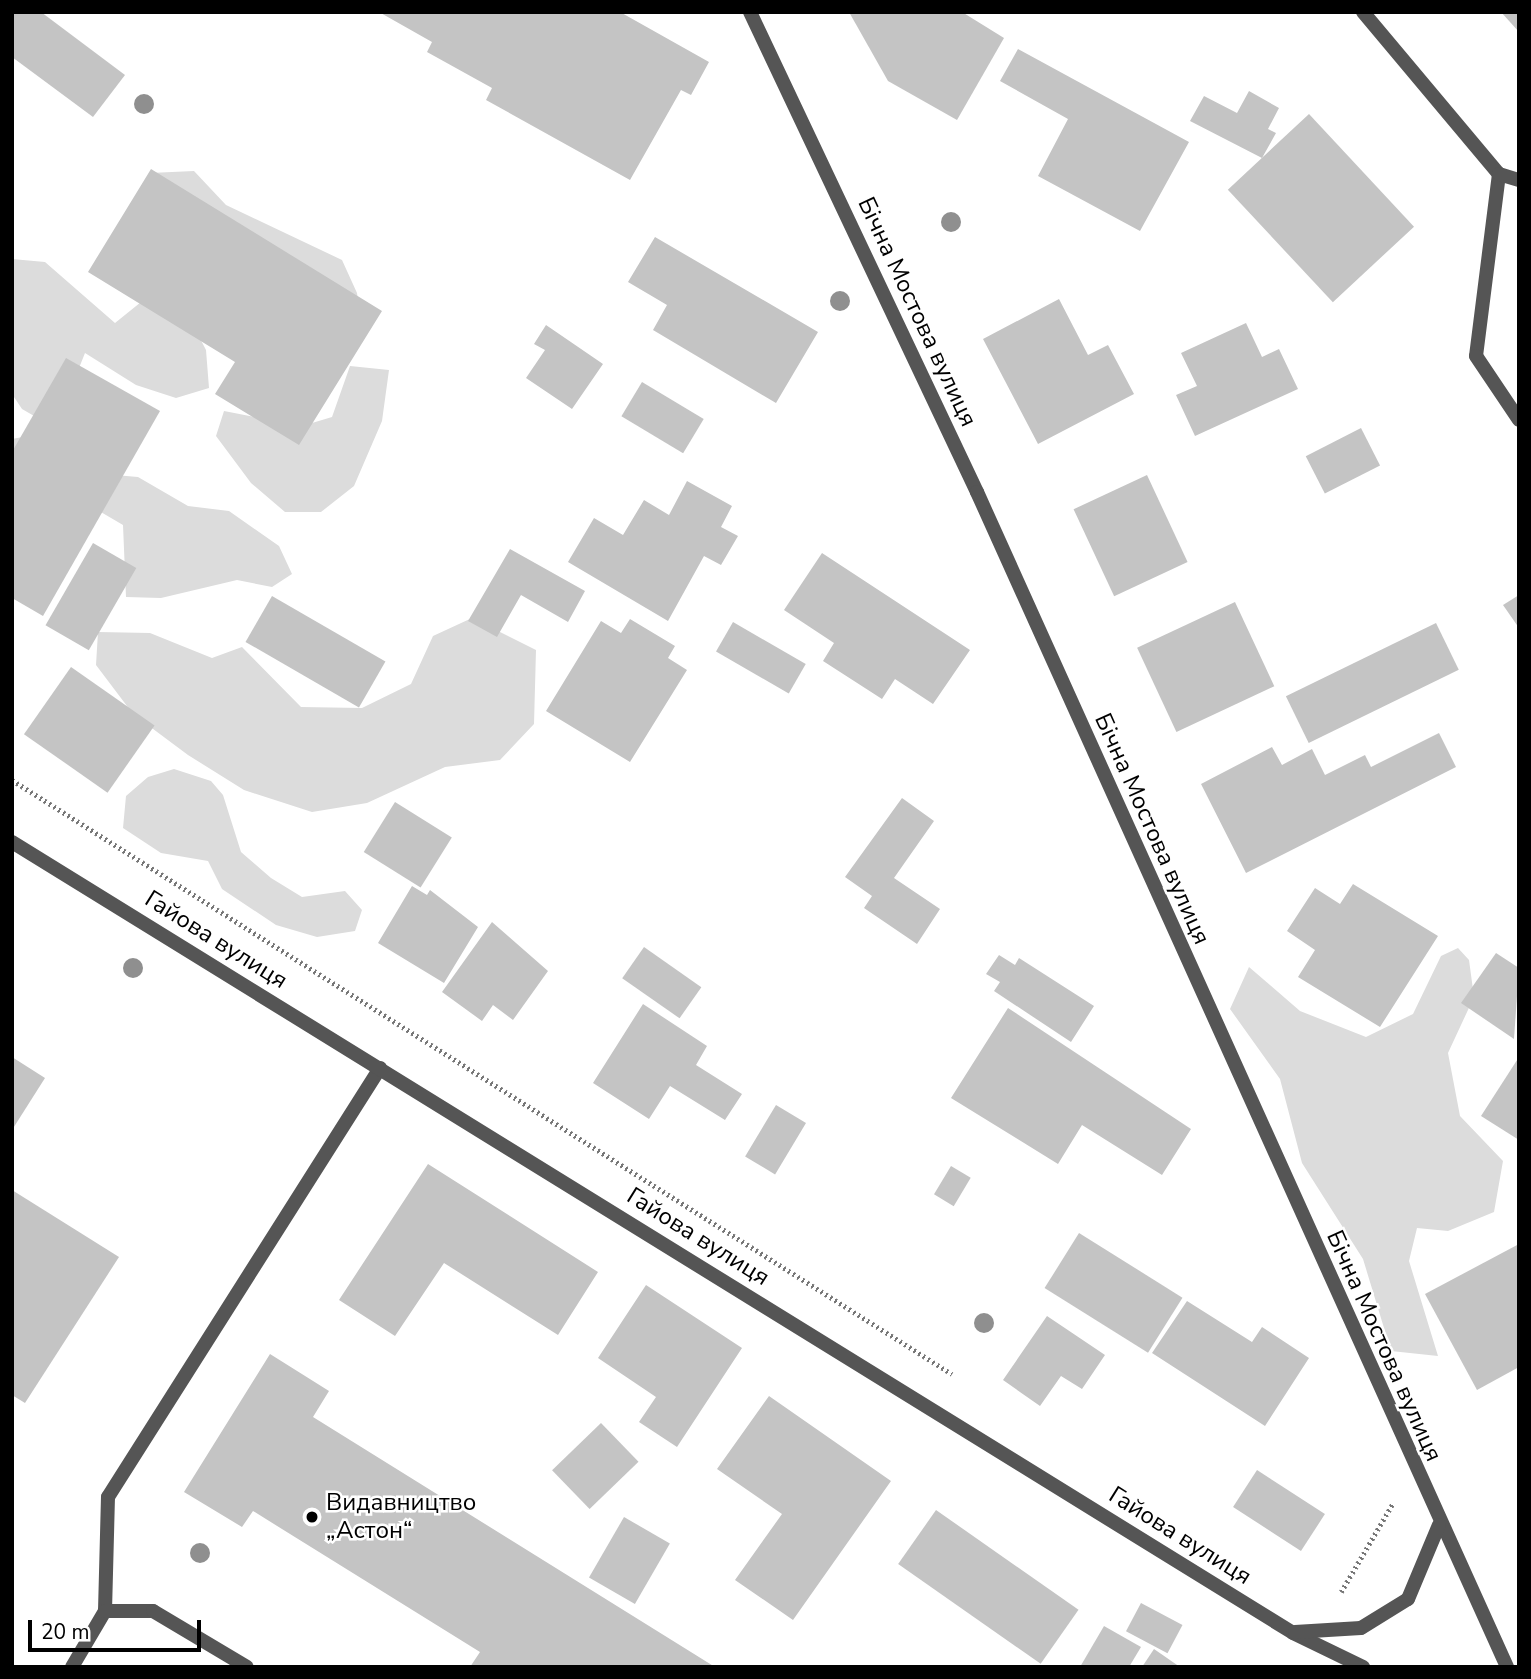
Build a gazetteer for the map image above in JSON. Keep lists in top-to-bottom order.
{
  "streets": {
    "street": ["Бічна Мостова вулиця", "Гайова вулиця"]
  },
  "places": ["Видавництво „Астон“"],
  "scale_bar": "20 m"
}
